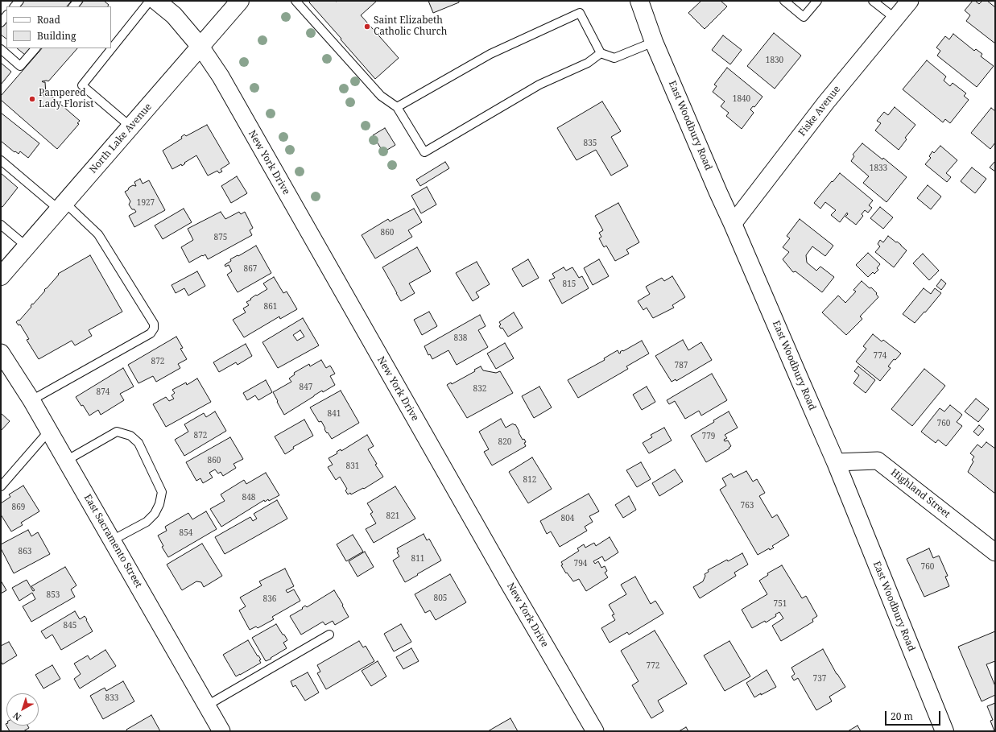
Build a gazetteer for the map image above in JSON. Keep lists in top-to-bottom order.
{
  "streets": {
    "main road": ["East Woodbury Road", "North Lake Avenue"],
    "street": [
      "Fiske Avenue",
      "New York Drive",
      "Highland Street",
      "East Sacramento Street"
    ]
  },
  "crossings": [
    ["Fiske Avenue", "East Woodbury Road"],
    ["East Woodbury Road", "Highland Street"],
    ["North Lake Avenue", "New York Drive"]
  ],
  "places": ["Saint Elizabeth Catholic Church", "Pampered Lady Florist"],
  "house_numbers": [
    "1830",
    "1840",
    "835",
    "1833",
    "1927",
    "860",
    "875",
    "867",
    "815",
    "861",
    "838",
    "774",
    "872",
    "787",
    "847",
    "832",
    "874",
    "841",
    "760",
    "872",
    "779",
    "820",
    "860",
    "831",
    "812",
    "848",
    "763",
    "869",
    "821",
    "804",
    "854",
    "863",
    "811",
    "794",
    "760",
    "853",
    "805",
    "836",
    "751",
    "845",
    "772",
    "737",
    "833"
  ],
  "legend": ["Road", "Building"],
  "scale_bar": "20 m",
  "north": "bottom left"
}
